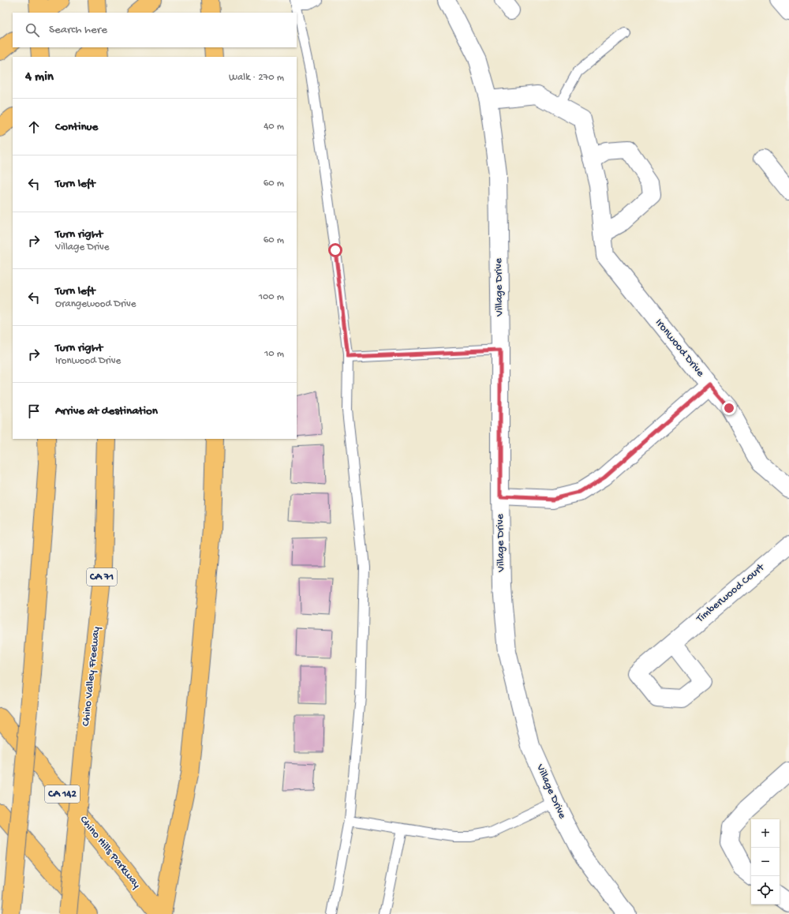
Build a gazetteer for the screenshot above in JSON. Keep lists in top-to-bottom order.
{
  "streets": {
    "main road": [
      "CA 71",
      "Chino Valley Freeway",
      "CA 142",
      "Chino Hills Parkway"
    ],
    "street": ["Village Drive", "Ironwood Drive", "Timberwood Court"]
  },
  "crossings": [
    ["Village Drive", "Ironwood Drive"]
  ],
  "page": {
    "search": "Search here",
    "heading": ["4 min", "Walk · 270 m"],
    "list": [
      ["Continue", "40 m"],
      ["Turn left", "60 m"],
      ["Turn right", "Village Drive", "60 m"],
      ["Turn left", "Orangewood Drive", "100 m"],
      ["Turn right", "Ironwood Drive", "10 m"],
      "Arrive at destination"
    ],
    "map_buttons": ["+", "−"]
  }
}
